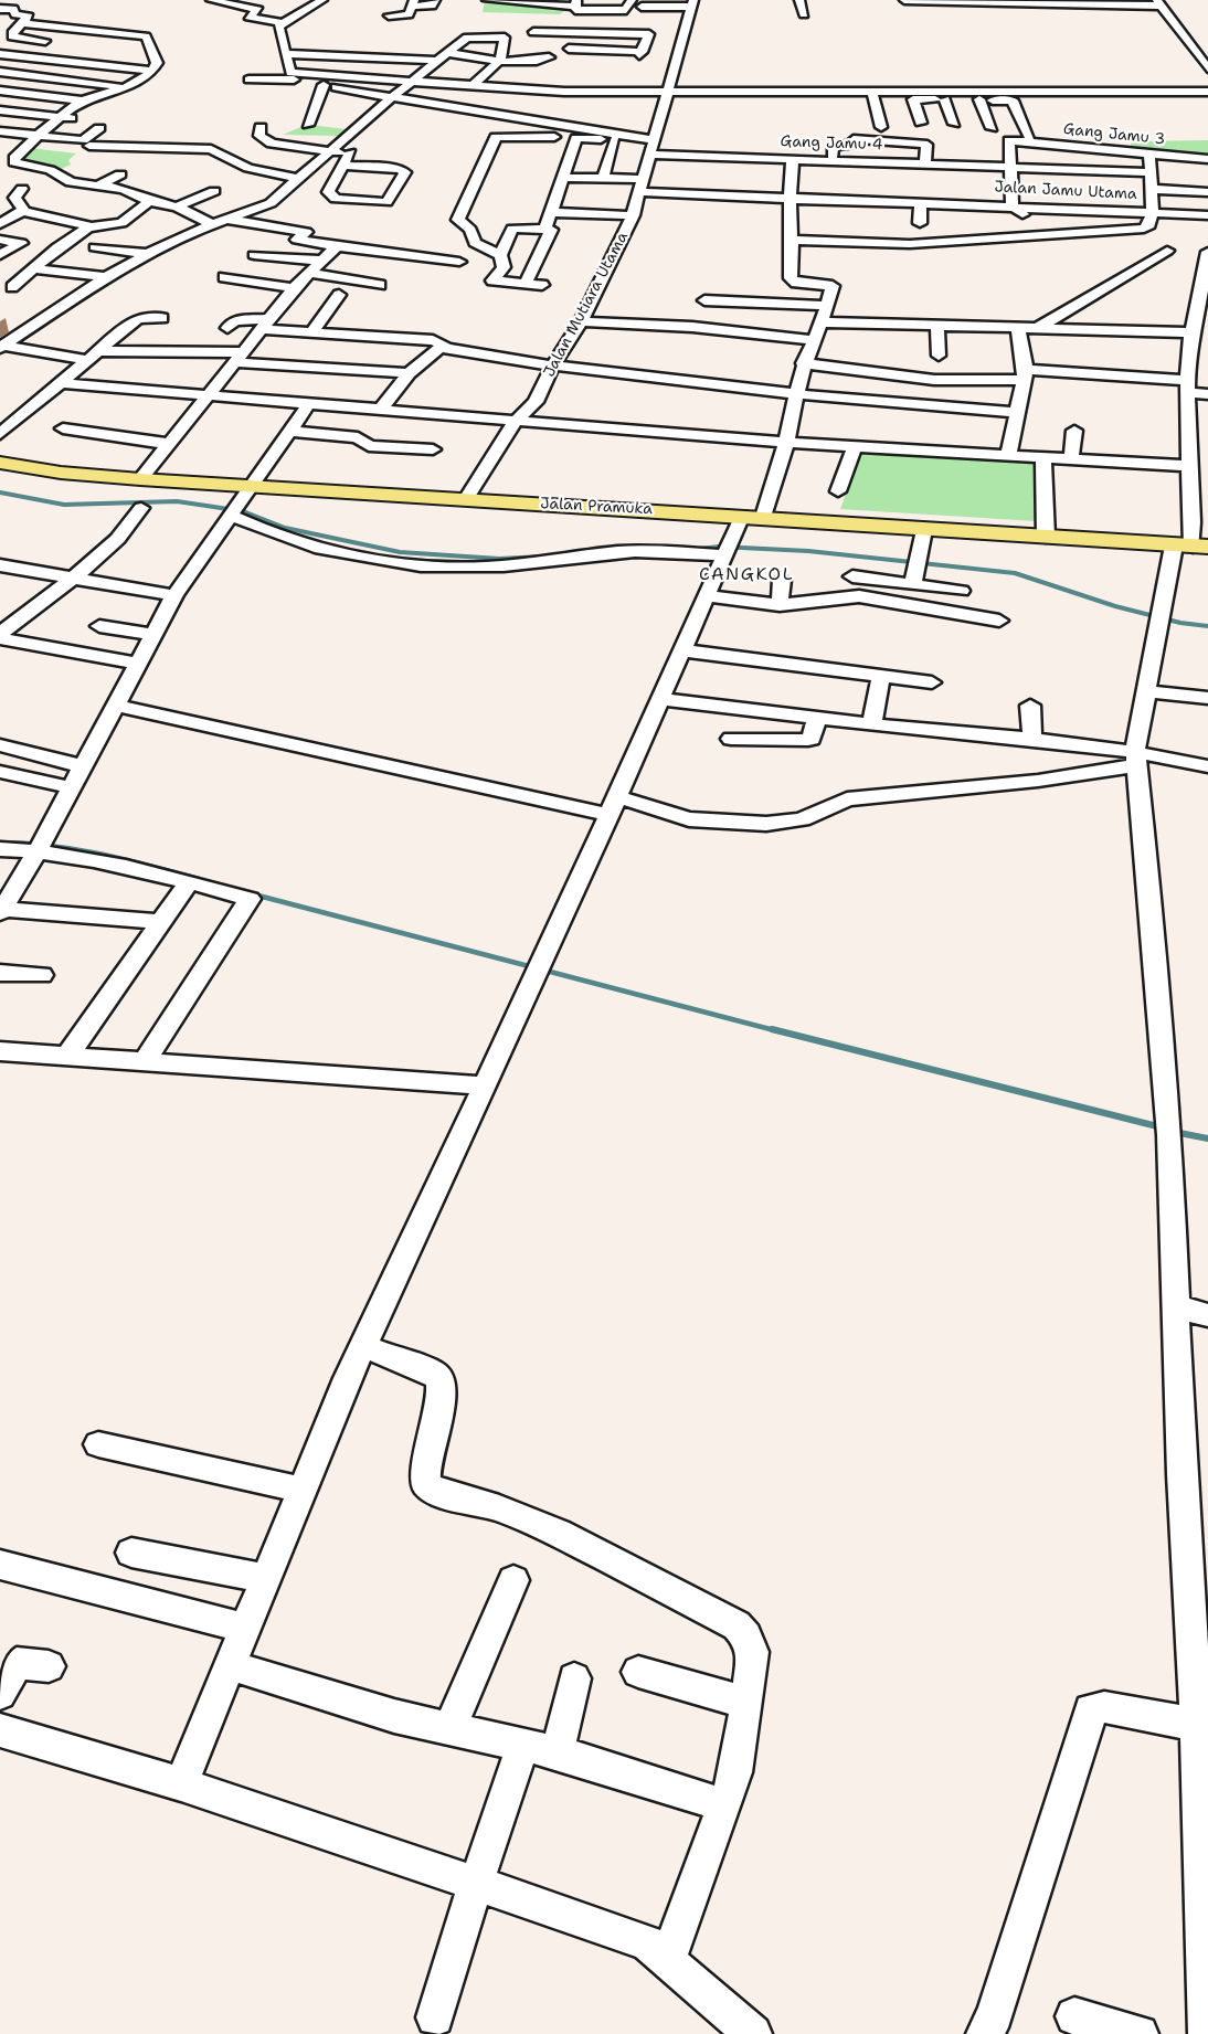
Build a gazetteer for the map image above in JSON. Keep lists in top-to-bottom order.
{
  "streets": {
    "main road": ["Jalan Pramuka"],
    "street": [
      "Gang Jamu 3",
      "Gang Jamu 4",
      "Jalan Jamu Utama",
      "Jalan Mutiara Utama"
    ]
  },
  "crossings": [
    ["Gang Jamu 3", "Gang Jamu 4"],
    ["Gang Jamu 4", "Jalan Mutiara Utama"],
    ["Jalan Jamu Utama", "Jalan Mutiara Utama"],
    ["Jalan Mutiara Utama", "Jalan Pramuka"]
  ],
  "districts": ["CANGKOL"]
}
